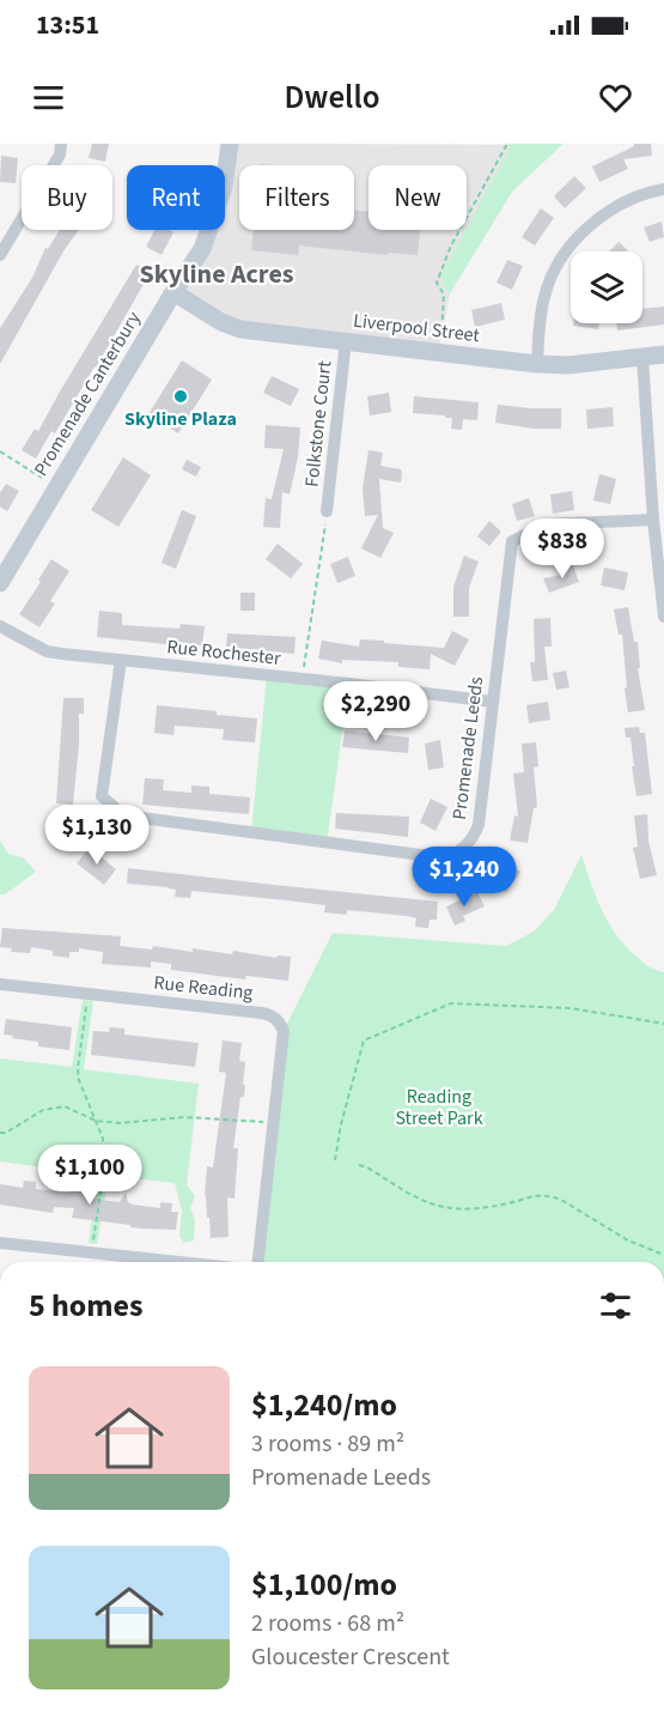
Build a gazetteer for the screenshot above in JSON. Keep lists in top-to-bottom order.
{
  "streets": {
    "street": [
      "Liverpool Street",
      "Promenade Canterbury",
      "Folkstone Court",
      "Rue Rochester",
      "Promenade Leeds",
      "Rue Reading"
    ]
  },
  "crossings": [
    ["Liverpool Street", "Promenade Canterbury"],
    ["Liverpool Street", "Folkstone Court"],
    ["Rue Rochester", "Promenade Leeds"]
  ],
  "districts": ["Skyline Acres"],
  "parks": ["Reading Street Park"],
  "places": ["Skyline Plaza"],
  "page": {
    "status": "13:51",
    "header": "Dwello",
    "chip": [
      "Buy",
      "Rent",
      "Filters",
      "New"
    ],
    "price": [
      "$838",
      "$2,290",
      "$1,130",
      "$1,240",
      "$1,100"
    ],
    "heading": "5 homes",
    "list": [
      {
        "name": "$1,240/mo",
        "note": "3 rooms · 89 m² · Promenade Leeds"
      },
      {
        "name": "$1,100/mo",
        "note": "2 rooms · 68 m² · Gloucester Crescent"
      }
    ]
  }
}
